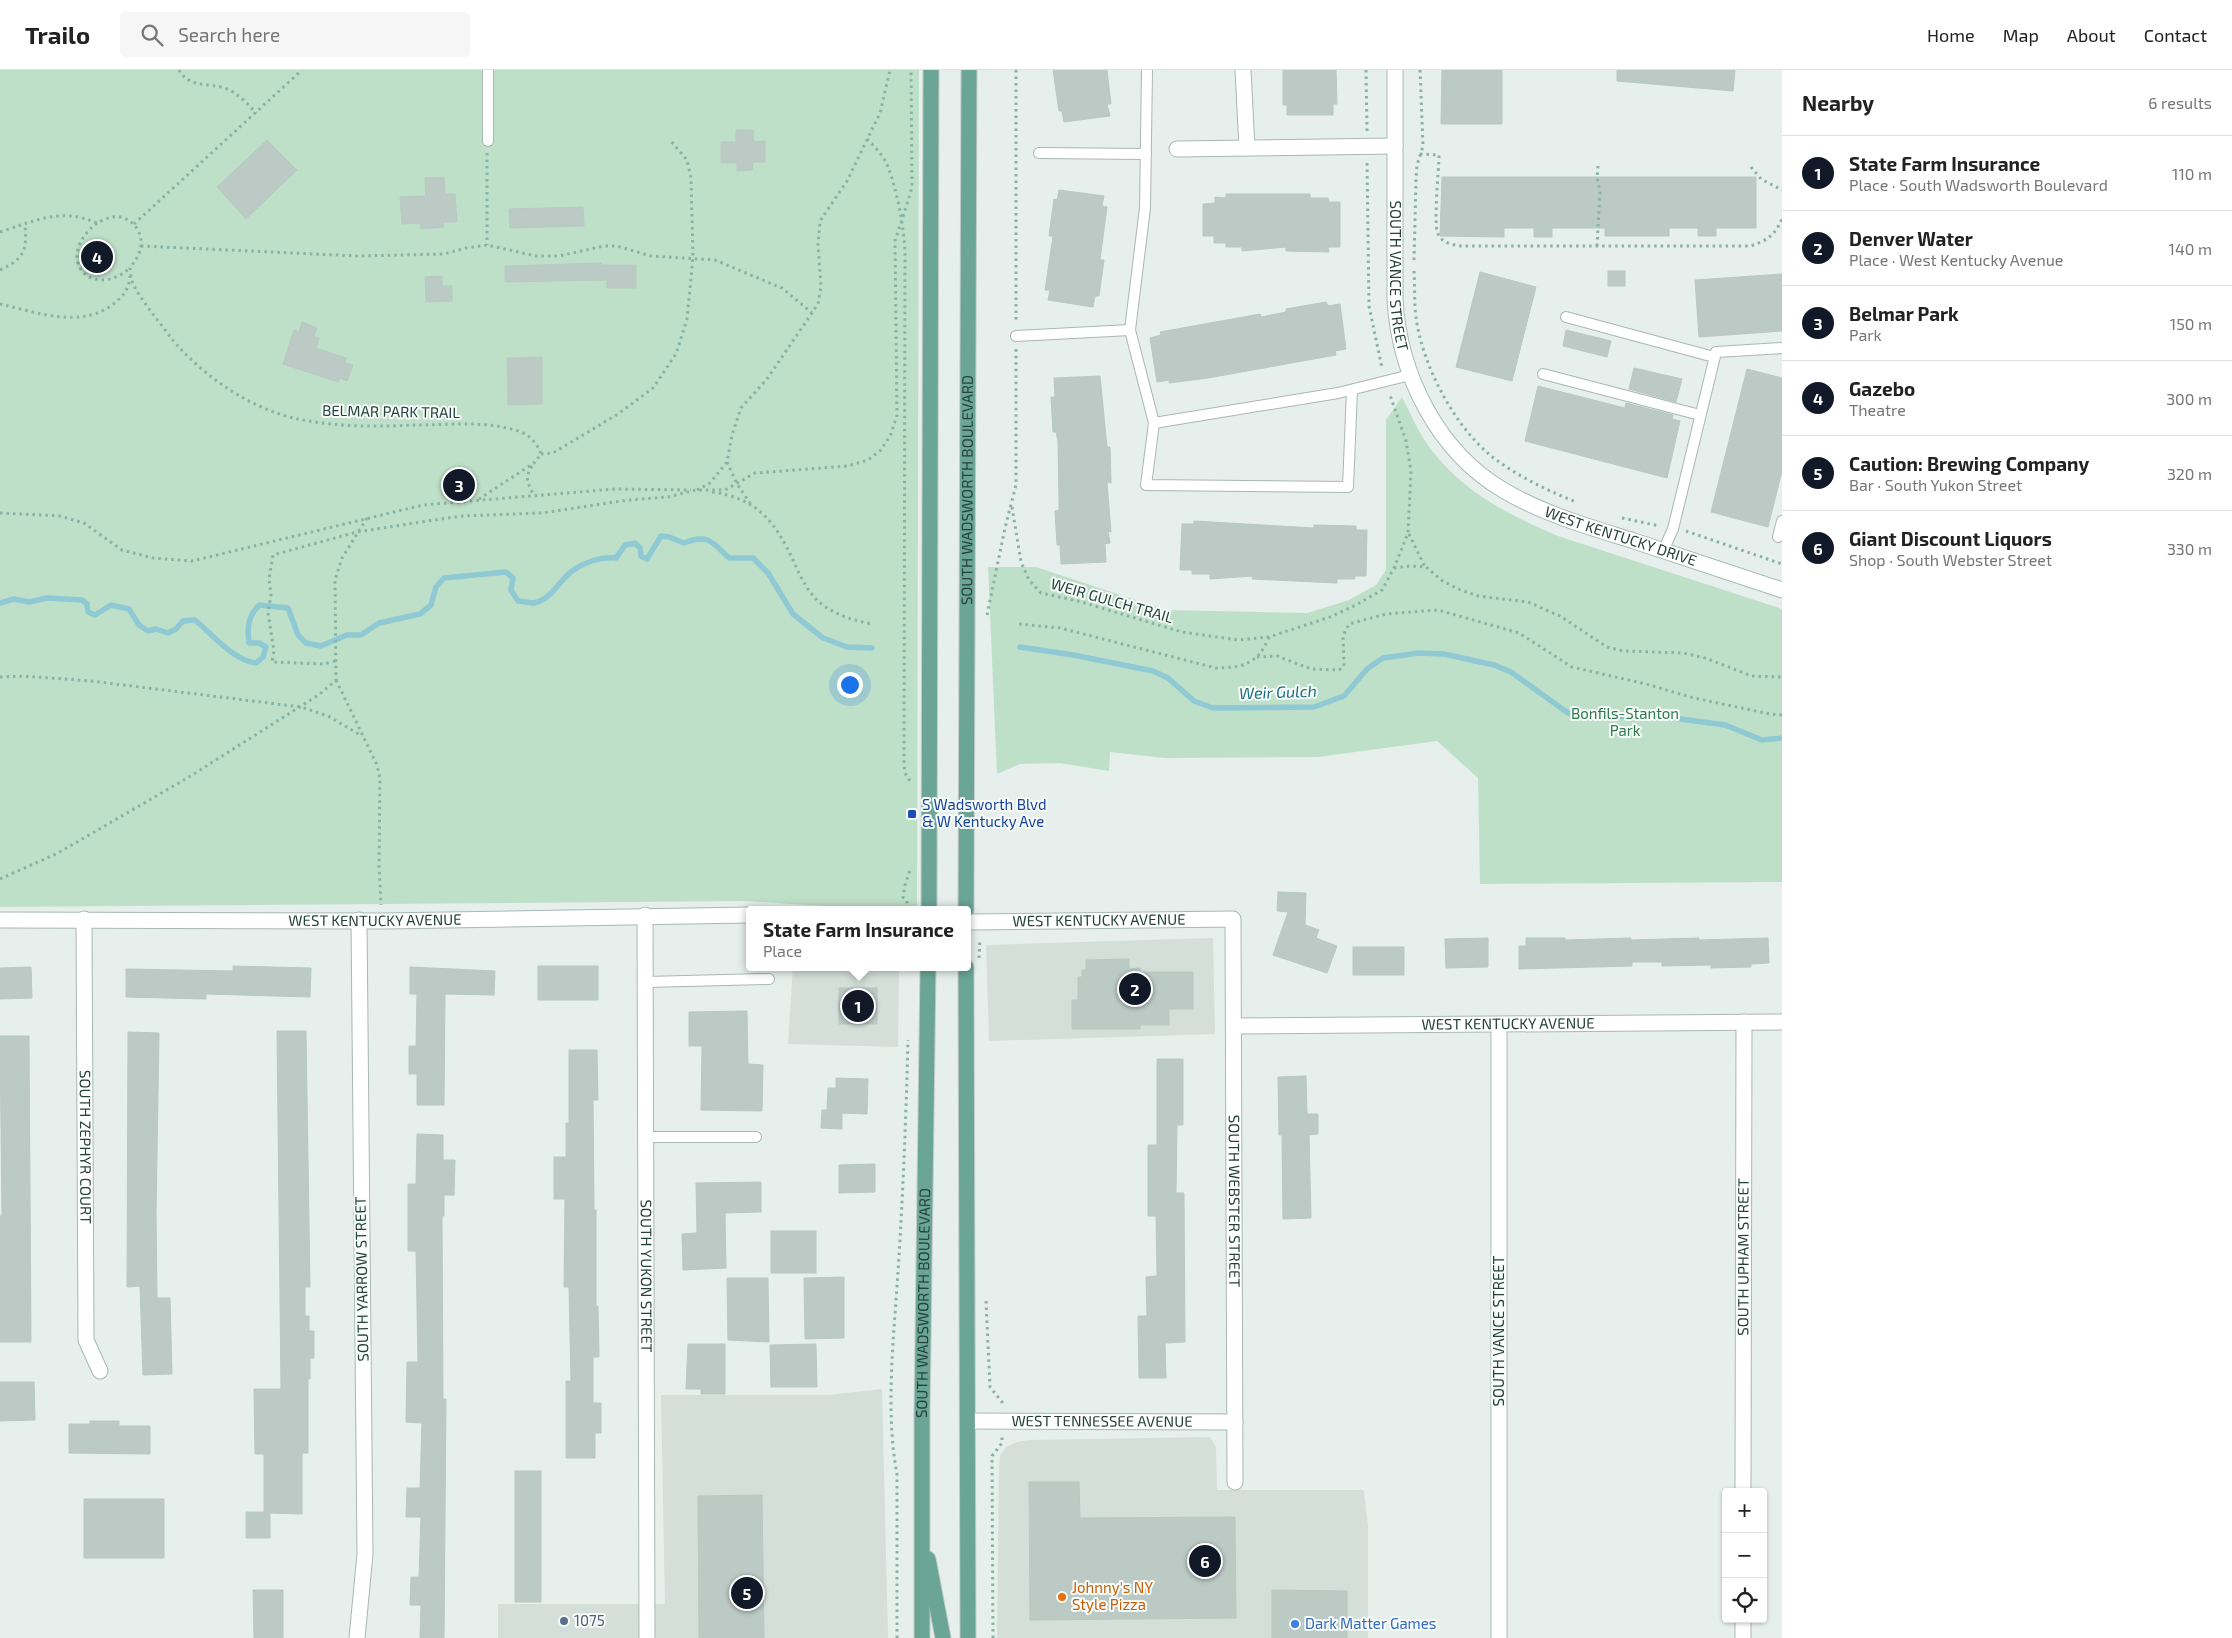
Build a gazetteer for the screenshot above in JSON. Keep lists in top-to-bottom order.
{
  "streets": {
    "main road": ["SOUTH WADSWORTH BOULEVARD"],
    "street": [
      "SOUTH VANCE STREET",
      "WEST KENTUCKY DRIVE",
      "WEST KENTUCKY AVENUE",
      "SOUTH ZEPHYR COURT",
      "SOUTH WEBSTER STREET",
      "SOUTH UPHAM STREET",
      "SOUTH YUKON STREET",
      "SOUTH YARROW STREET",
      "WEST TENNESSEE AVENUE"
    ],
    "path": ["BELMAR PARK TRAIL", "WEIR GULCH TRAIL"]
  },
  "crossings": [
    ["SOUTH VANCE STREET", "WEST KENTUCKY DRIVE"],
    ["SOUTH VANCE STREET", "WEST KENTUCKY AVENUE"],
    ["WEST KENTUCKY AVENUE", "SOUTH ZEPHYR COURT"],
    ["WEST KENTUCKY AVENUE", "SOUTH WEBSTER STREET"],
    ["WEST KENTUCKY AVENUE", "SOUTH UPHAM STREET"],
    ["WEST KENTUCKY AVENUE", "SOUTH YUKON STREET"],
    ["WEST KENTUCKY AVENUE", "SOUTH YARROW STREET"],
    ["SOUTH WEBSTER STREET", "WEST TENNESSEE AVENUE"]
  ],
  "water": ["Weir Gulch"],
  "parks": ["Bonfils-Stanton Park"],
  "places": {
    "transit": ["S Wadsworth Blvd & W Kentucky Ave"],
    "other": ["Johnny's NY Style Pizza", "1075", "Dark Matter Games"]
  },
  "page": {
    "header": "Trailo",
    "search": "Search here",
    "nav": [
      "Home",
      "Map",
      "About",
      "Contact"
    ],
    "heading": ["Nearby", "6 results"],
    "list": [
      {
        "mark": "1",
        "name": "State Farm Insurance",
        "note": "Place · South Wadsworth Boulevard",
        "value": "110 m"
      },
      {
        "mark": "2",
        "name": "Denver Water",
        "note": "Place · West Kentucky Avenue",
        "value": "140 m"
      },
      {
        "mark": "3",
        "name": "Belmar Park",
        "note": "Park",
        "value": "150 m"
      },
      {
        "mark": "4",
        "name": "Gazebo",
        "note": "Theatre",
        "value": "300 m"
      },
      {
        "mark": "5",
        "name": "Caution: Brewing Company",
        "note": "Bar · South Yukon Street",
        "value": "320 m"
      },
      {
        "mark": "6",
        "name": "Giant Discount Liquors",
        "note": "Shop · South Webster Street",
        "value": "330 m"
      }
    ],
    "pins": [
      "4",
      "3",
      "2",
      "1",
      "6",
      "5"
    ],
    "popup": ["State Farm Insurance", "Place"],
    "map_buttons": ["+", "−"]
  }
}
